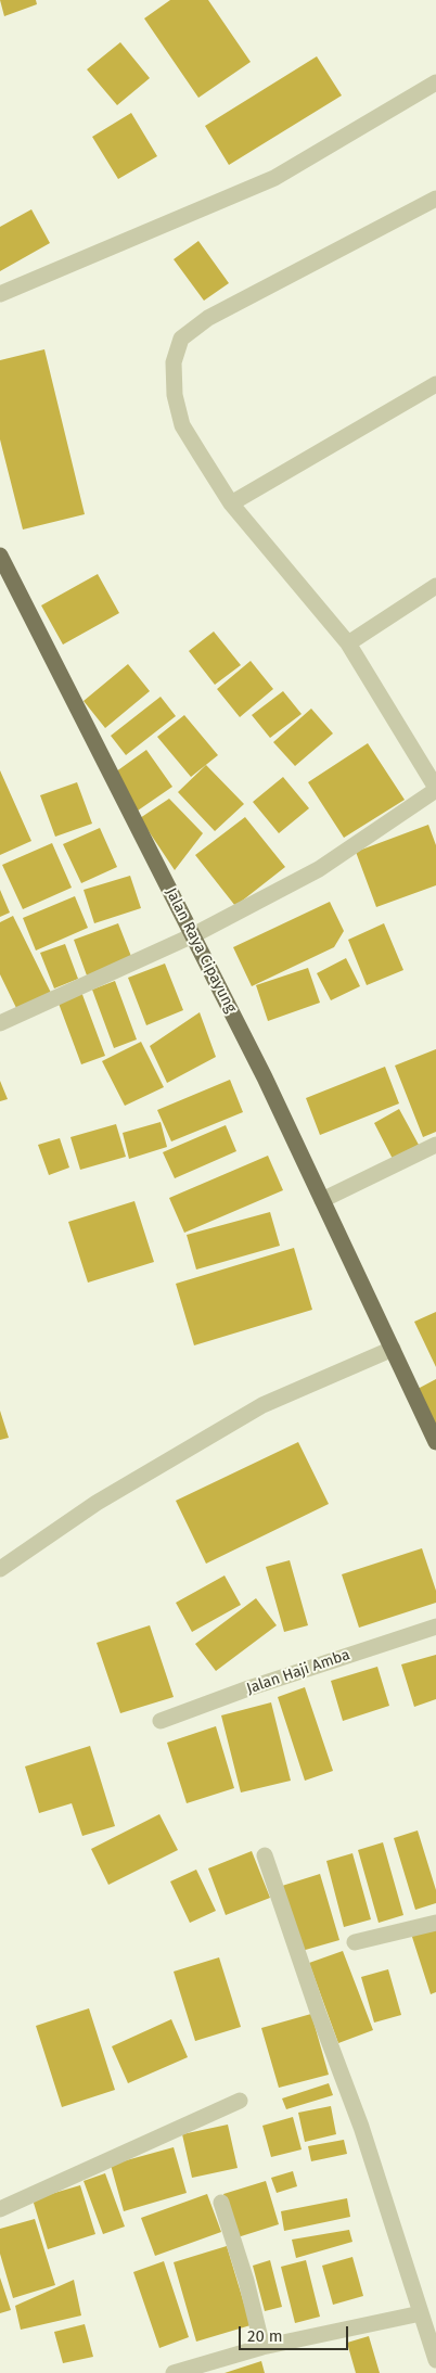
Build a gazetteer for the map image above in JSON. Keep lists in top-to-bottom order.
{
  "streets": {
    "main road": ["Jalan Raya Cipayung"],
    "street": ["Jalan Haji Amba"]
  },
  "scale_bar": "20 m"
}
